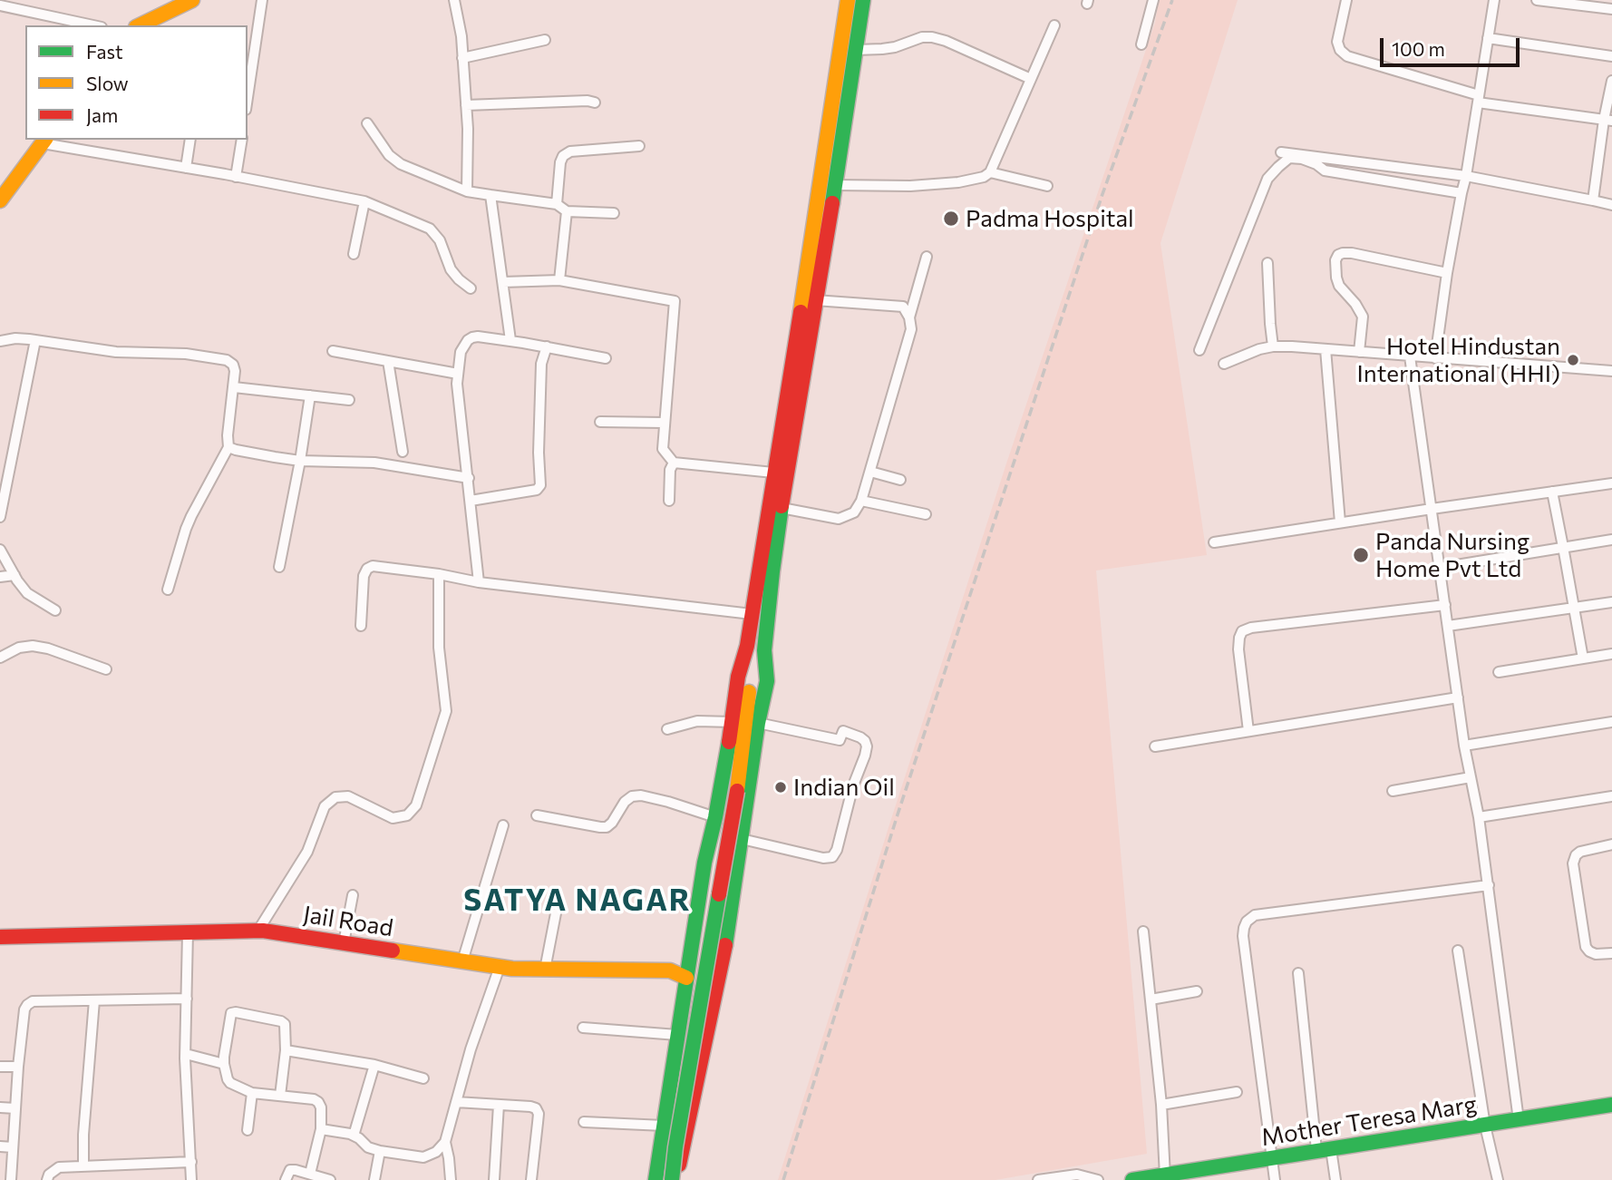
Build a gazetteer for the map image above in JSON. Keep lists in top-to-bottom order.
{
  "streets": {
    "main road": ["Jail Road", "Mother Teresa Marg"]
  },
  "districts": ["SATYA NAGAR"],
  "places": [
    "Padma Hospital",
    "Hotel Hindustan International (HHI)",
    "Panda Nursing Home Pvt Ltd",
    "Indian Oil"
  ],
  "legend": ["Fast", "Slow", "Jam"],
  "scale_bar": "100 m"
}
